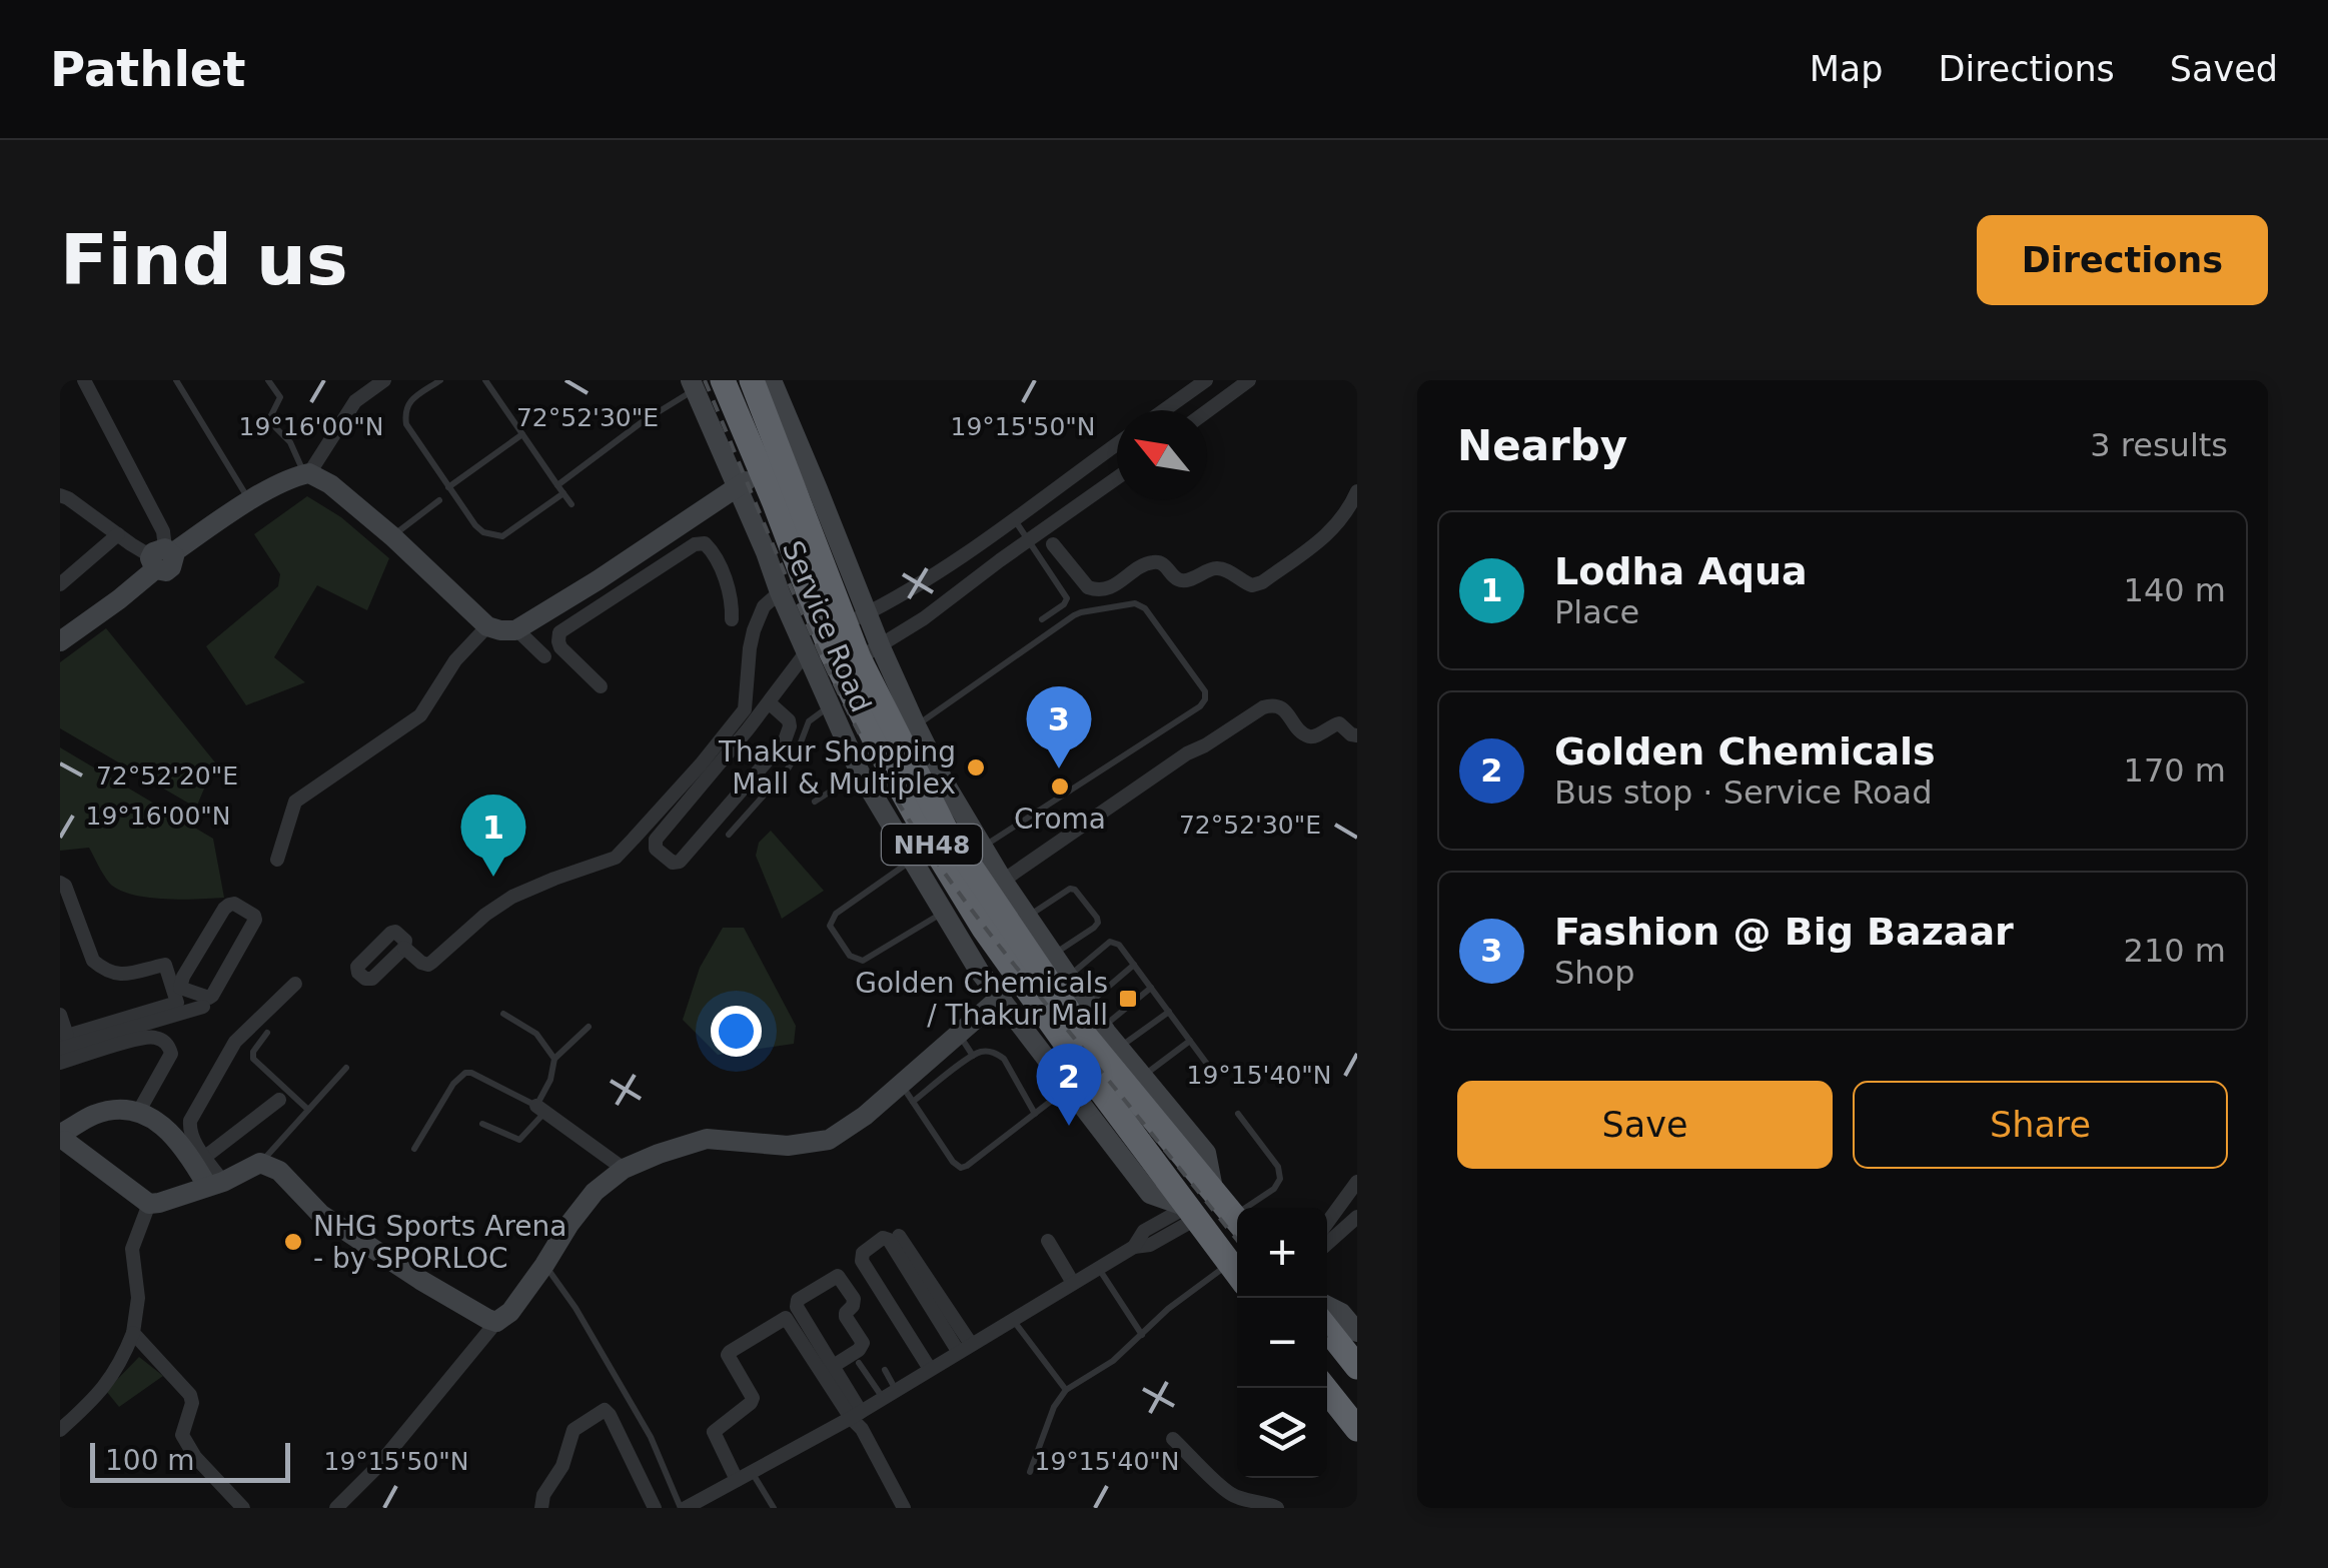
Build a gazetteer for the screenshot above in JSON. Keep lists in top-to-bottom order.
{
  "streets": {
    "highway": ["NH48"],
    "street": ["Service Road"]
  },
  "crossings": [
    ["Service Road", "NH48"]
  ],
  "places": {
    "other": ["Thakur Shopping Mall & Multiplex", "Croma", "NHG Sports Arena - by SPORLOC"],
    "transit": ["Golden Chemicals / Thakur Mall"]
  },
  "scale_bar": "100 m",
  "north": "top left",
  "page": {
    "header": "Pathlet",
    "nav": ["Map", "Directions", "Saved"],
    "buttons": [
      "Directions",
      ["Save", "Share"]
    ],
    "title": "Find us",
    "heading": ["Nearby", "3 results"],
    "list": [
      {
        "mark": "1",
        "name": "Lodha Aqua",
        "note": "Place",
        "value": "140 m"
      },
      {
        "mark": "2",
        "name": "Golden Chemicals",
        "note": "Bus stop · Service Road",
        "value": "170 m"
      },
      {
        "mark": "3",
        "name": "Fashion @ Big Bazaar",
        "note": "Shop",
        "value": "210 m"
      }
    ],
    "pins": ["3", "1", "2"],
    "map_buttons": ["+", "−"],
    "scale": "100 m"
  },
  "coordinates": [
    "72°52'30\"E",
    "19°16'00\"N",
    "19°15'50\"N",
    "72°52'20\"E",
    "19°15'40\"N"
  ]
}
